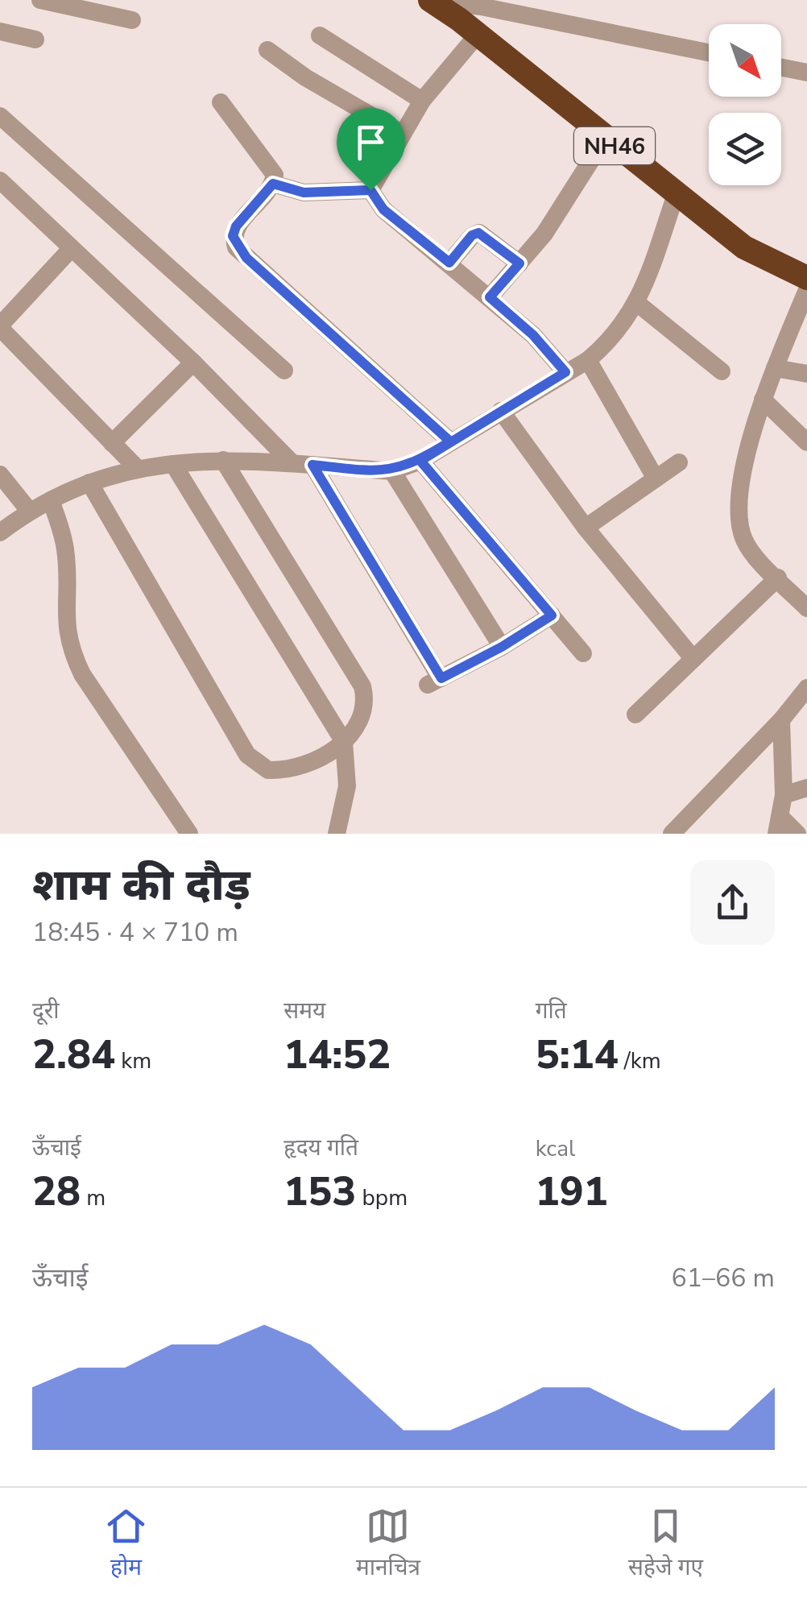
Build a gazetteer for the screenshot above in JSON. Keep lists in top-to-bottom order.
{
  "streets": {
    "highway": ["NH46"]
  },
  "north": "bottom right",
  "page": {
    "heading": ["शाम की दौड़", "18:45 · 4 × 710 m"],
    "stats": [
      ["दूरी", "2.84 km"],
      ["समय", "14:52"],
      ["गति", "5:14 /km"],
      ["ऊँचाई", "28 m"],
      ["हृदय गति", "153 bpm"],
      ["kcal", "191"]
    ],
    "chart": ["ऊँचाई", "61–66 m"],
    "tabs": ["होम", "मानचित्र", "सहेजे गए"]
  }
}
